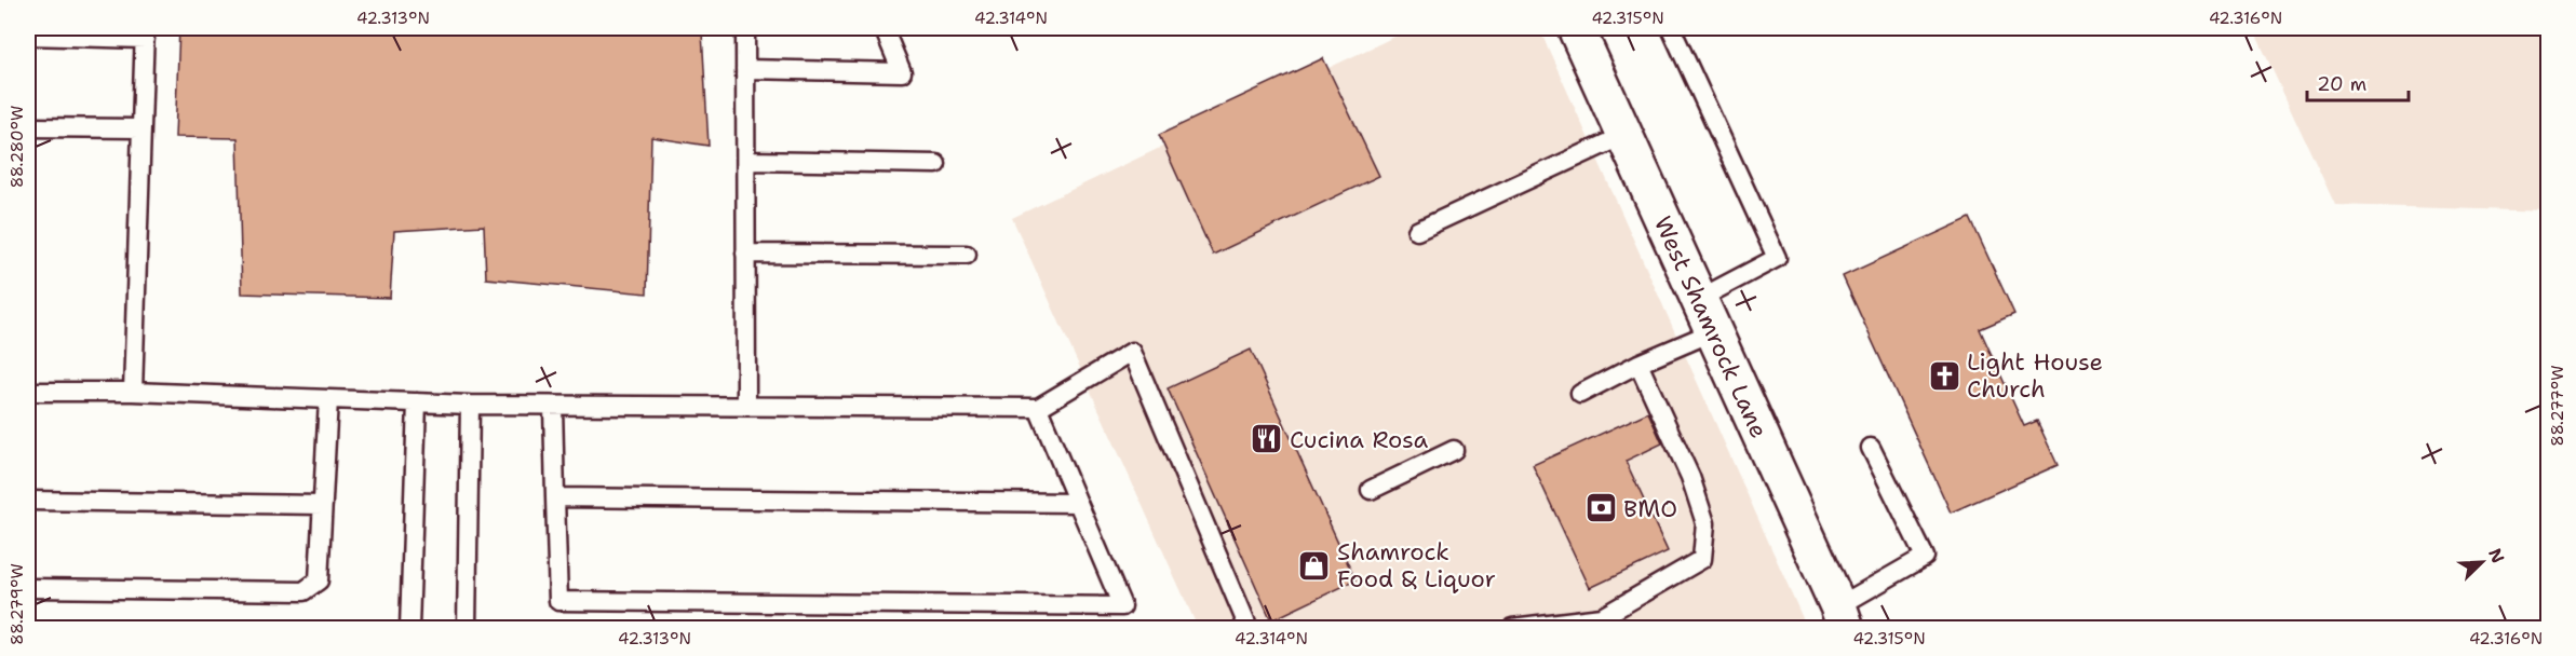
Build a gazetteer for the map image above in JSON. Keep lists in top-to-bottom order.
{
  "streets": {
    "street": ["West Shamrock Lane"]
  },
  "places": {
    "church": ["Light House Church"],
    "restaurant": ["Cucina Rosa"],
    "bank": ["BMO"],
    "shop": ["Shamrock Food & Liquor"]
  },
  "scale_bar": "20 m",
  "north": "top right",
  "coordinates": [
    "42.313°N",
    "42.314°N",
    "42.315°N",
    "42.316°N",
    "88.280°W",
    "88.277°W",
    "88.279°W"
  ]
}
